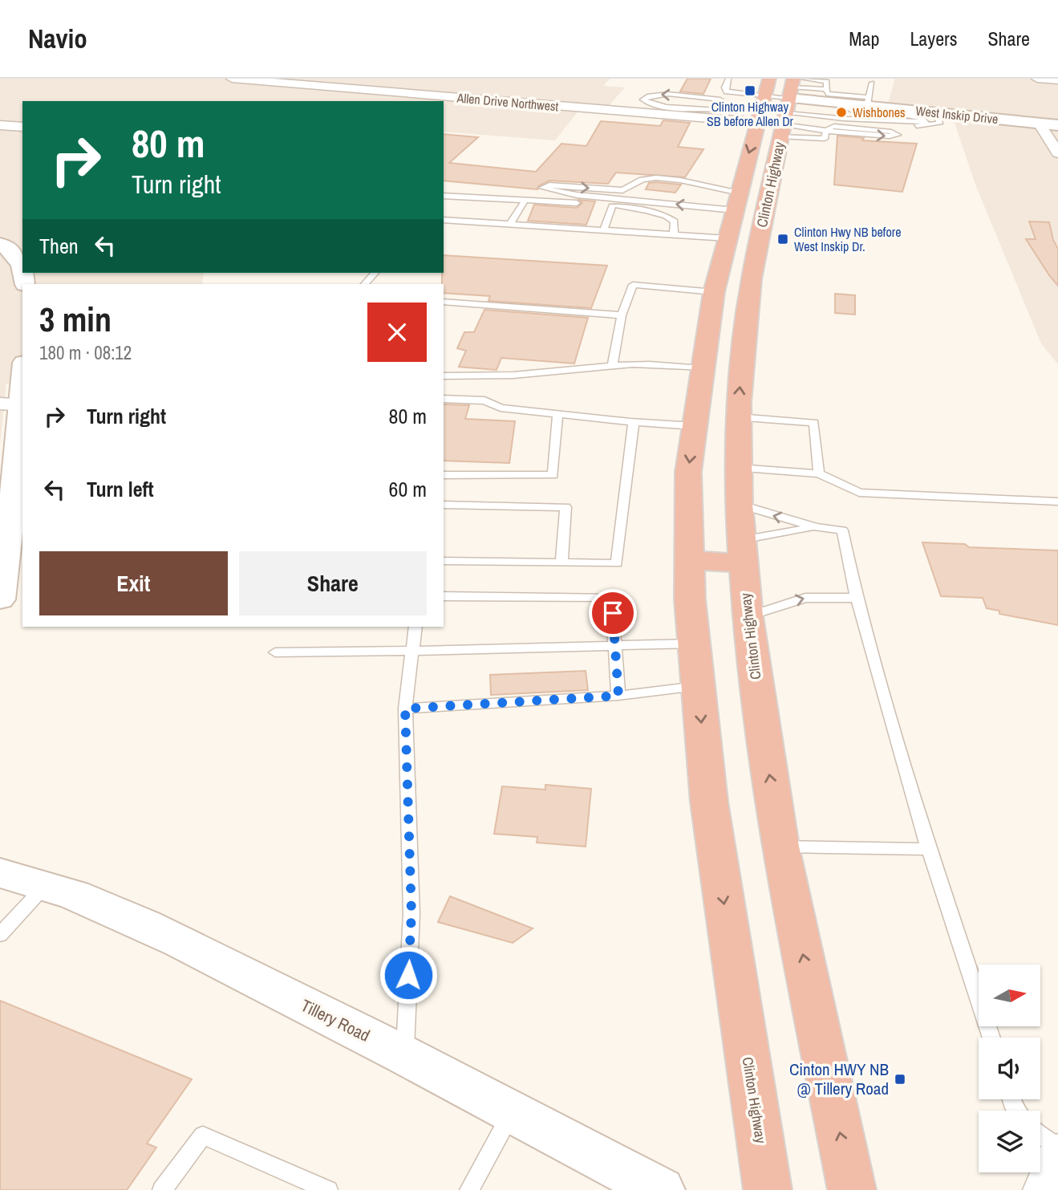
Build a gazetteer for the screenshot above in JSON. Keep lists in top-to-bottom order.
{
  "streets": {
    "highway": ["Clinton Highway"],
    "street": ["Allen Drive Northwest", "West Inskip Drive", "Tillery Road"]
  },
  "crossings": [
    ["Allen Drive Northwest", "West Inskip Drive"],
    ["Allen Drive Northwest", "Clinton Highway"],
    ["West Inskip Drive", "Clinton Highway"]
  ],
  "places": {
    "transit": ["Clinton Highway SB before Allen Dr", "Clinton Hwy NB before West Inskip Dr.", "Cinton HWY NB @ Tillery Road"],
    "other": ["Wishbones"]
  },
  "north": "right",
  "page": {
    "header": "Navio",
    "nav": ["Map", "Layers", "Share"],
    "turn": ["80 m", "Turn right"],
    "then": "Then",
    "heading": ["3 min", "180 m · 08:12"],
    "list": [
      {
        "name": "Turn right",
        "value": "80 m"
      },
      {
        "name": "Turn left",
        "value": "60 m"
      }
    ],
    "buttons": ["Exit", "Share"]
  }
}
